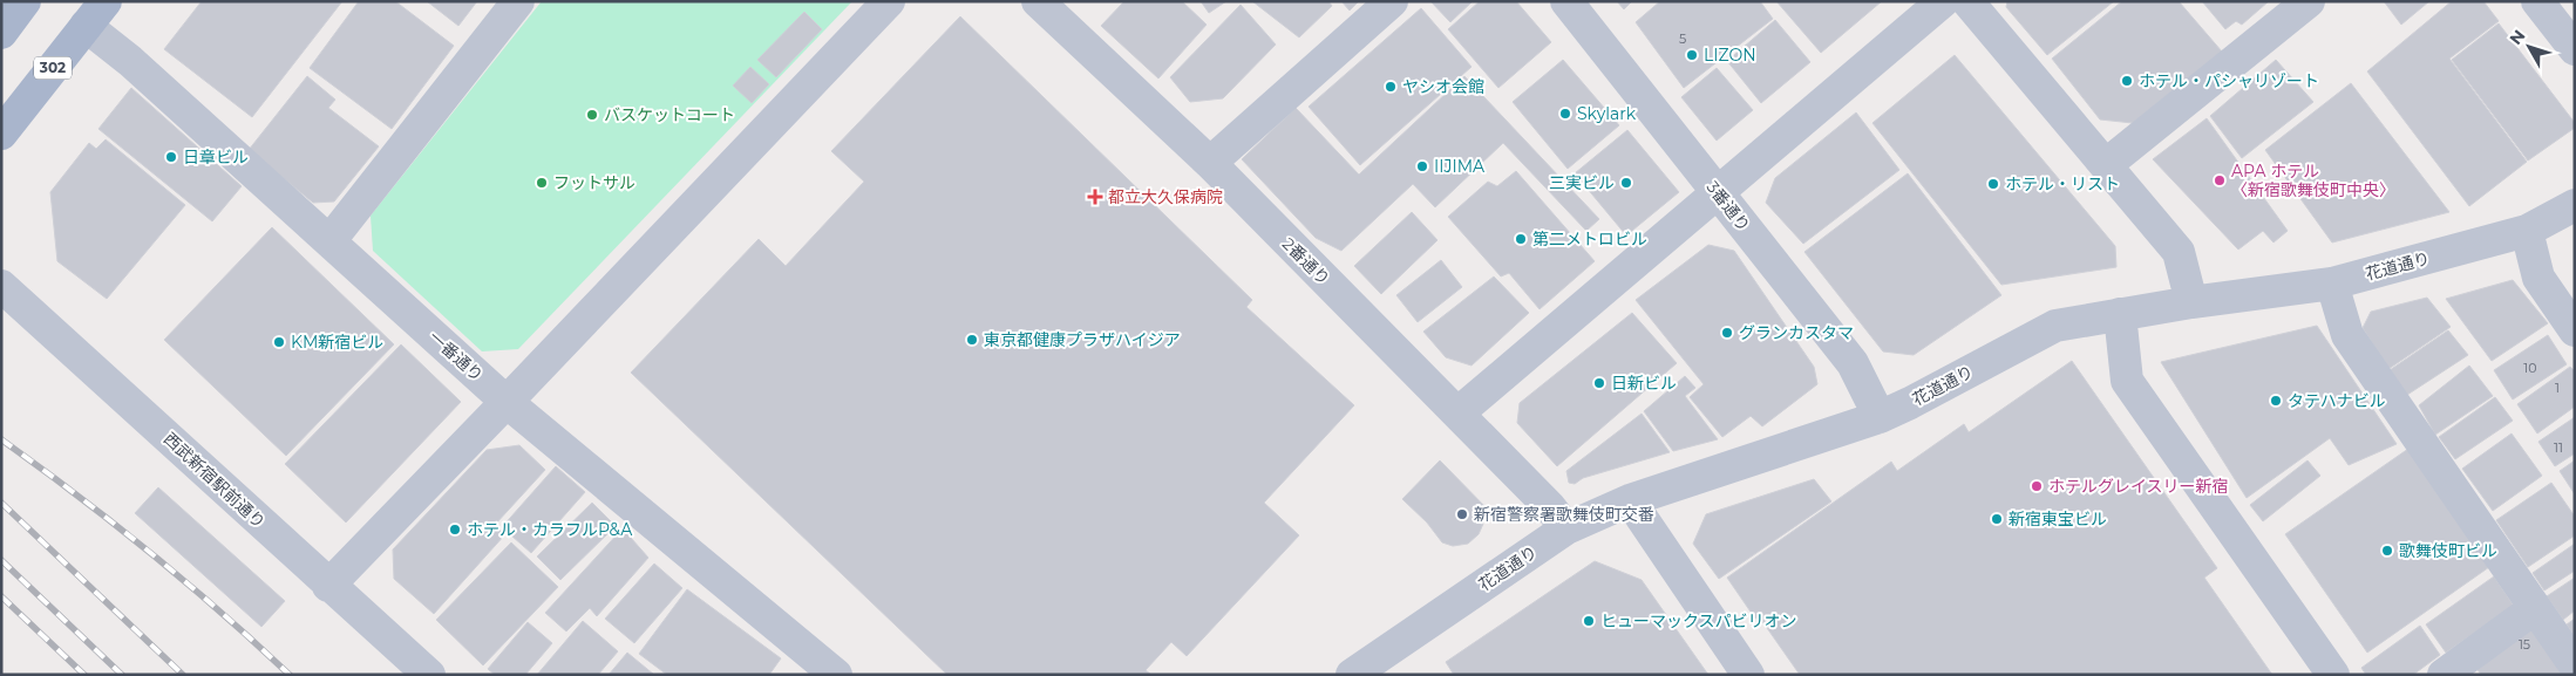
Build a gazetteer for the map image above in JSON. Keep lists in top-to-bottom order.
{
  "streets": {
    "main road": ["302"],
    "street": [
      "3番通り",
      "2番通り",
      "花道通り",
      "一番通り",
      "西武新宿駅前通り"
    ]
  },
  "crossings": [
    ["302", "一番通り"],
    ["3番通り", "花道通り"],
    ["2番通り", "花道通り"]
  ],
  "places": {
    "other": [
      "LIZON",
      "ホテル・パシャリゾート",
      "ヤシオ会館",
      "Skylark",
      "バスケットコート",
      "日章ビル",
      "IIJIMA",
      "APA ホテル 〈新宿歌舞伎町中央〉",
      "フットサル",
      "三実ビル",
      "ホテル・リスト",
      "第二メトロビル",
      "グランカスタマ",
      "東京都健康プラザハイジア",
      "KM新宿ビル",
      "日新ビル",
      "タテハナビル",
      "ホテルグレイスリー新宿",
      "新宿警察署歌舞伎町交番",
      "新宿東宝ビル",
      "ホテル・カラフルP&A",
      "歌舞伎町ビル",
      "ヒューマックスパビリオン"
    ],
    "health": ["都立大久保病院"]
  },
  "house_numbers": [
    "5",
    "10",
    "1",
    "11",
    "15"
  ],
  "north": "top left"
}
